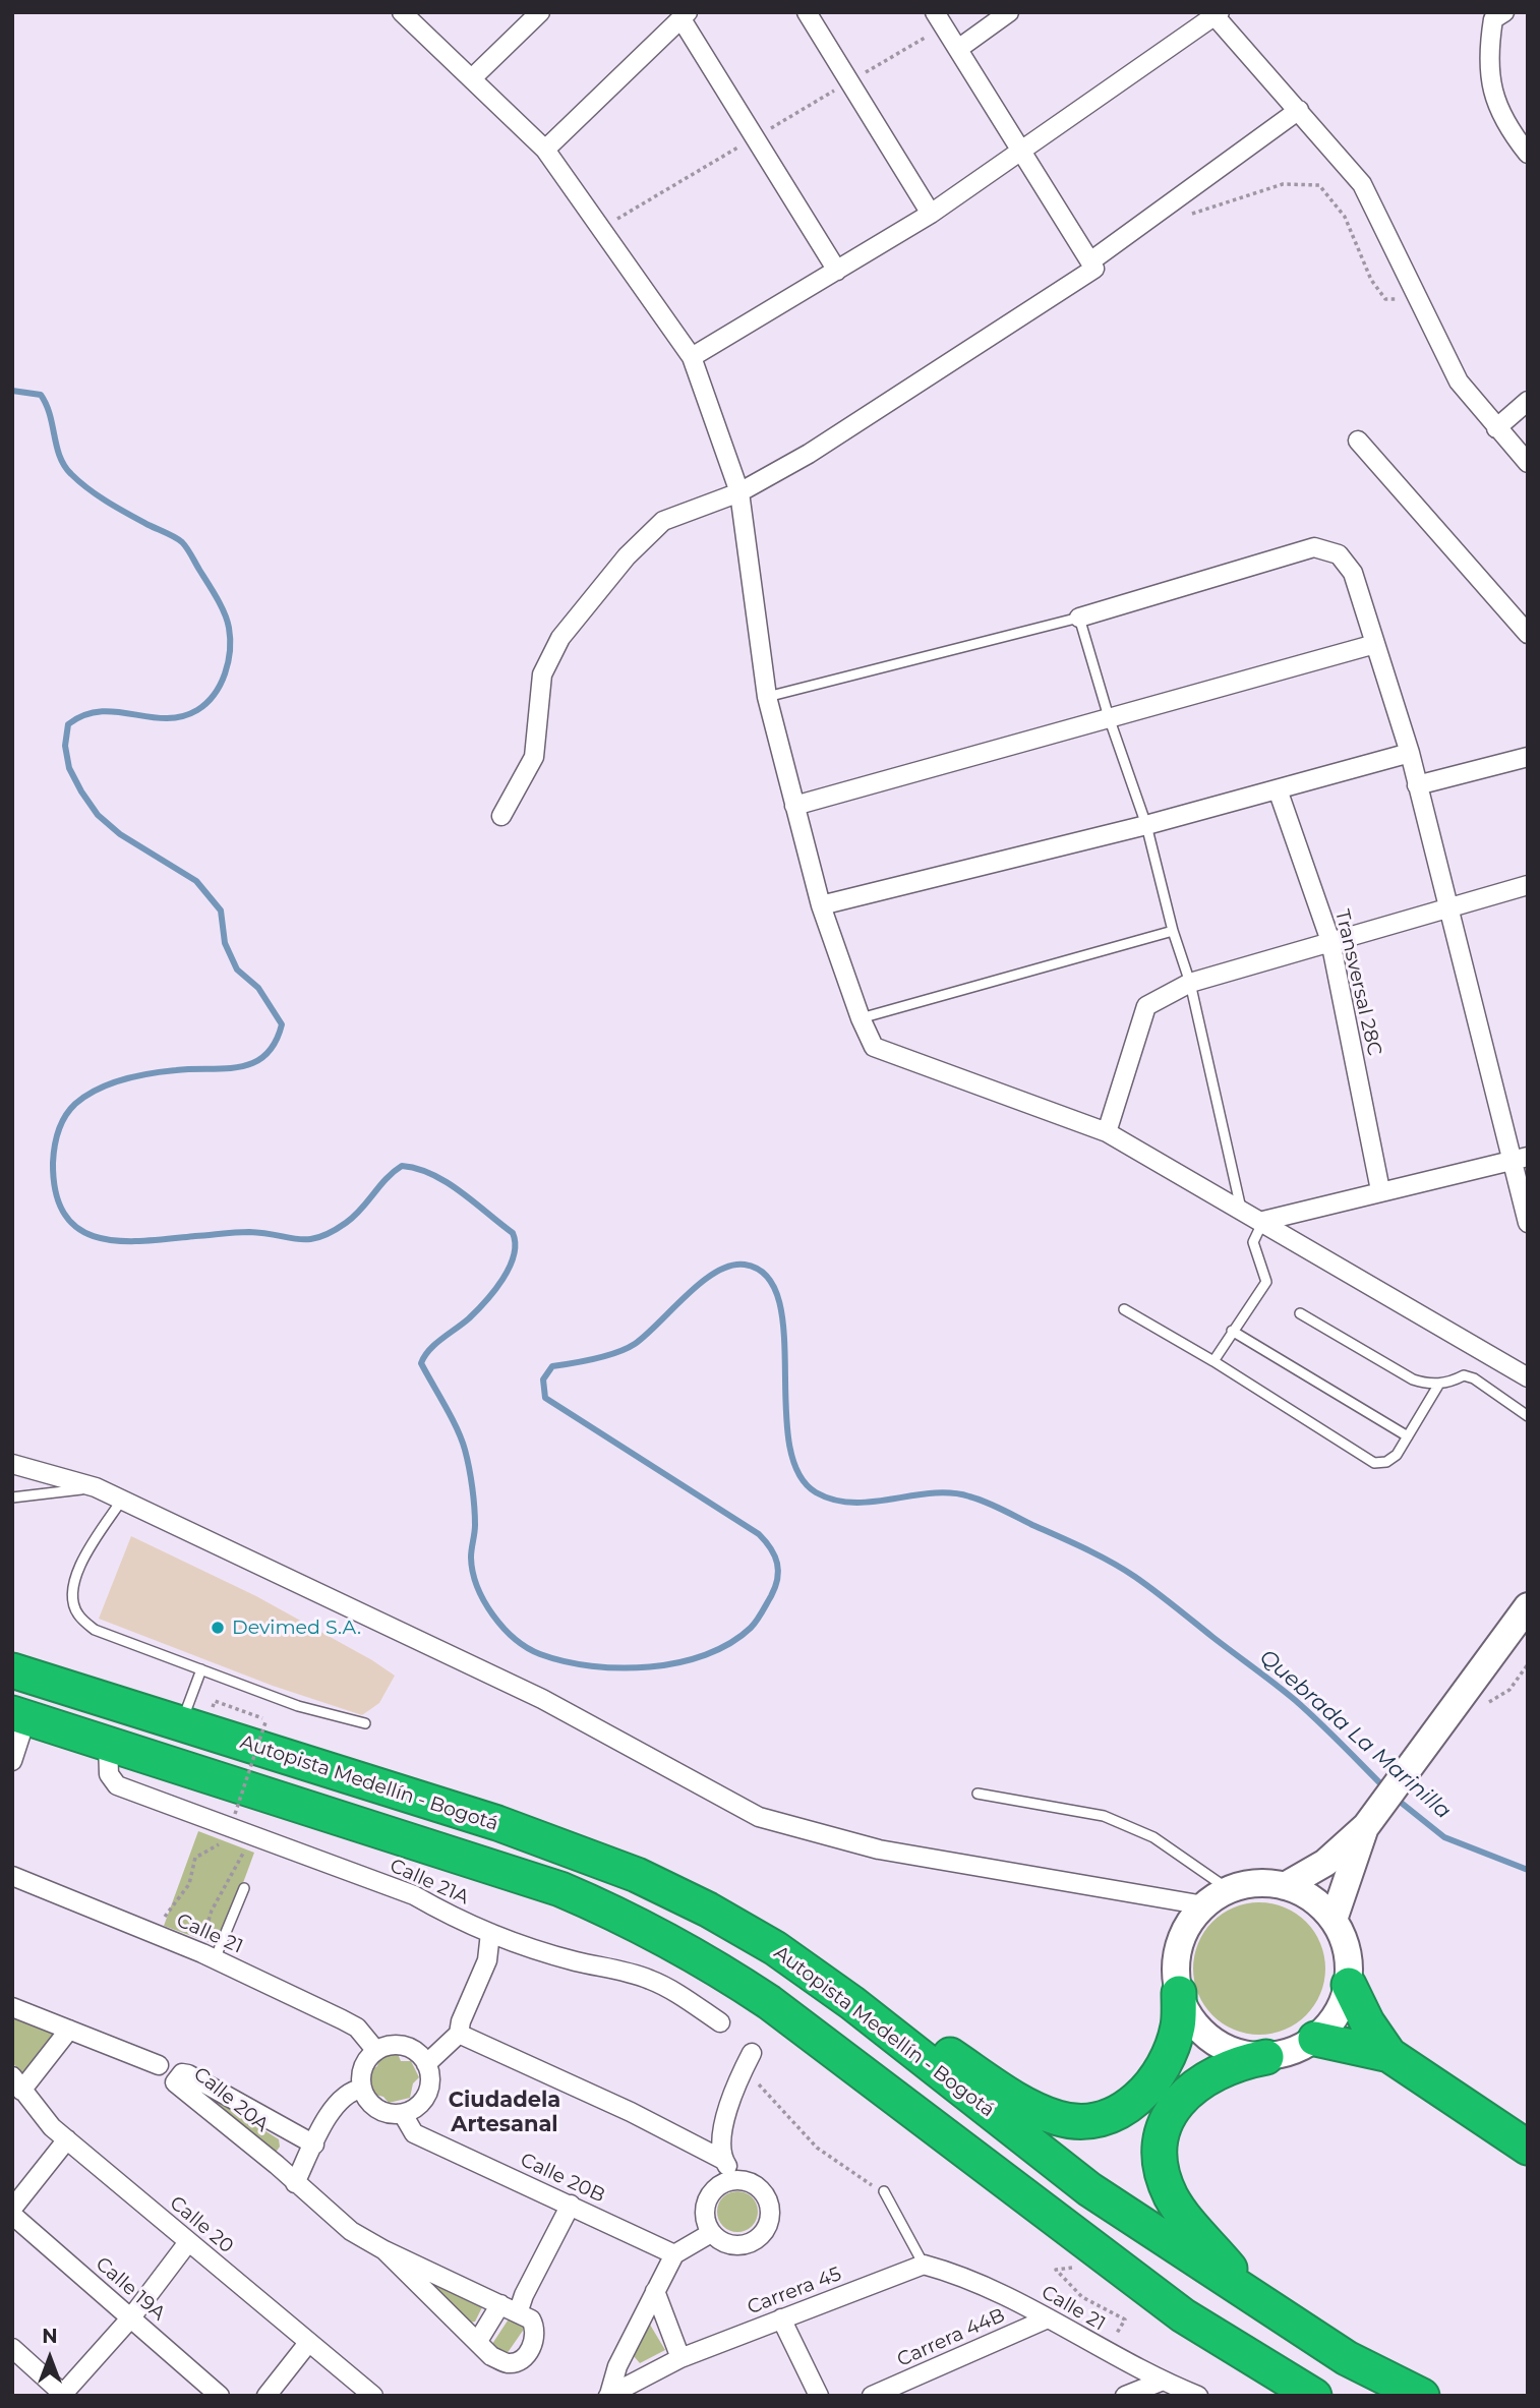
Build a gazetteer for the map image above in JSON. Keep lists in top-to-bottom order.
{
  "streets": {
    "highway": ["Autopista Medellín - Bogotá"],
    "street": [
      "Transversal 28C",
      "Calle 21A",
      "Calle 21",
      "Calle 20A",
      "Calle 20B",
      "Calle 20",
      "Calle 19A",
      "Carrera 45",
      "Carrera 44B"
    ]
  },
  "crossings": [
    ["Autopista Medellín - Bogotá", "Calle 21A"],
    ["Calle 21", "Calle 20B"],
    ["Calle 21", "Carrera 45"],
    ["Calle 21", "Carrera 44B"],
    ["Calle 20B", "Carrera 45"]
  ],
  "districts": ["Ciudadela Artesanal"],
  "water": ["Quebrada La Marinilla"],
  "places": ["Devimed S.A."],
  "north": "top"
}
